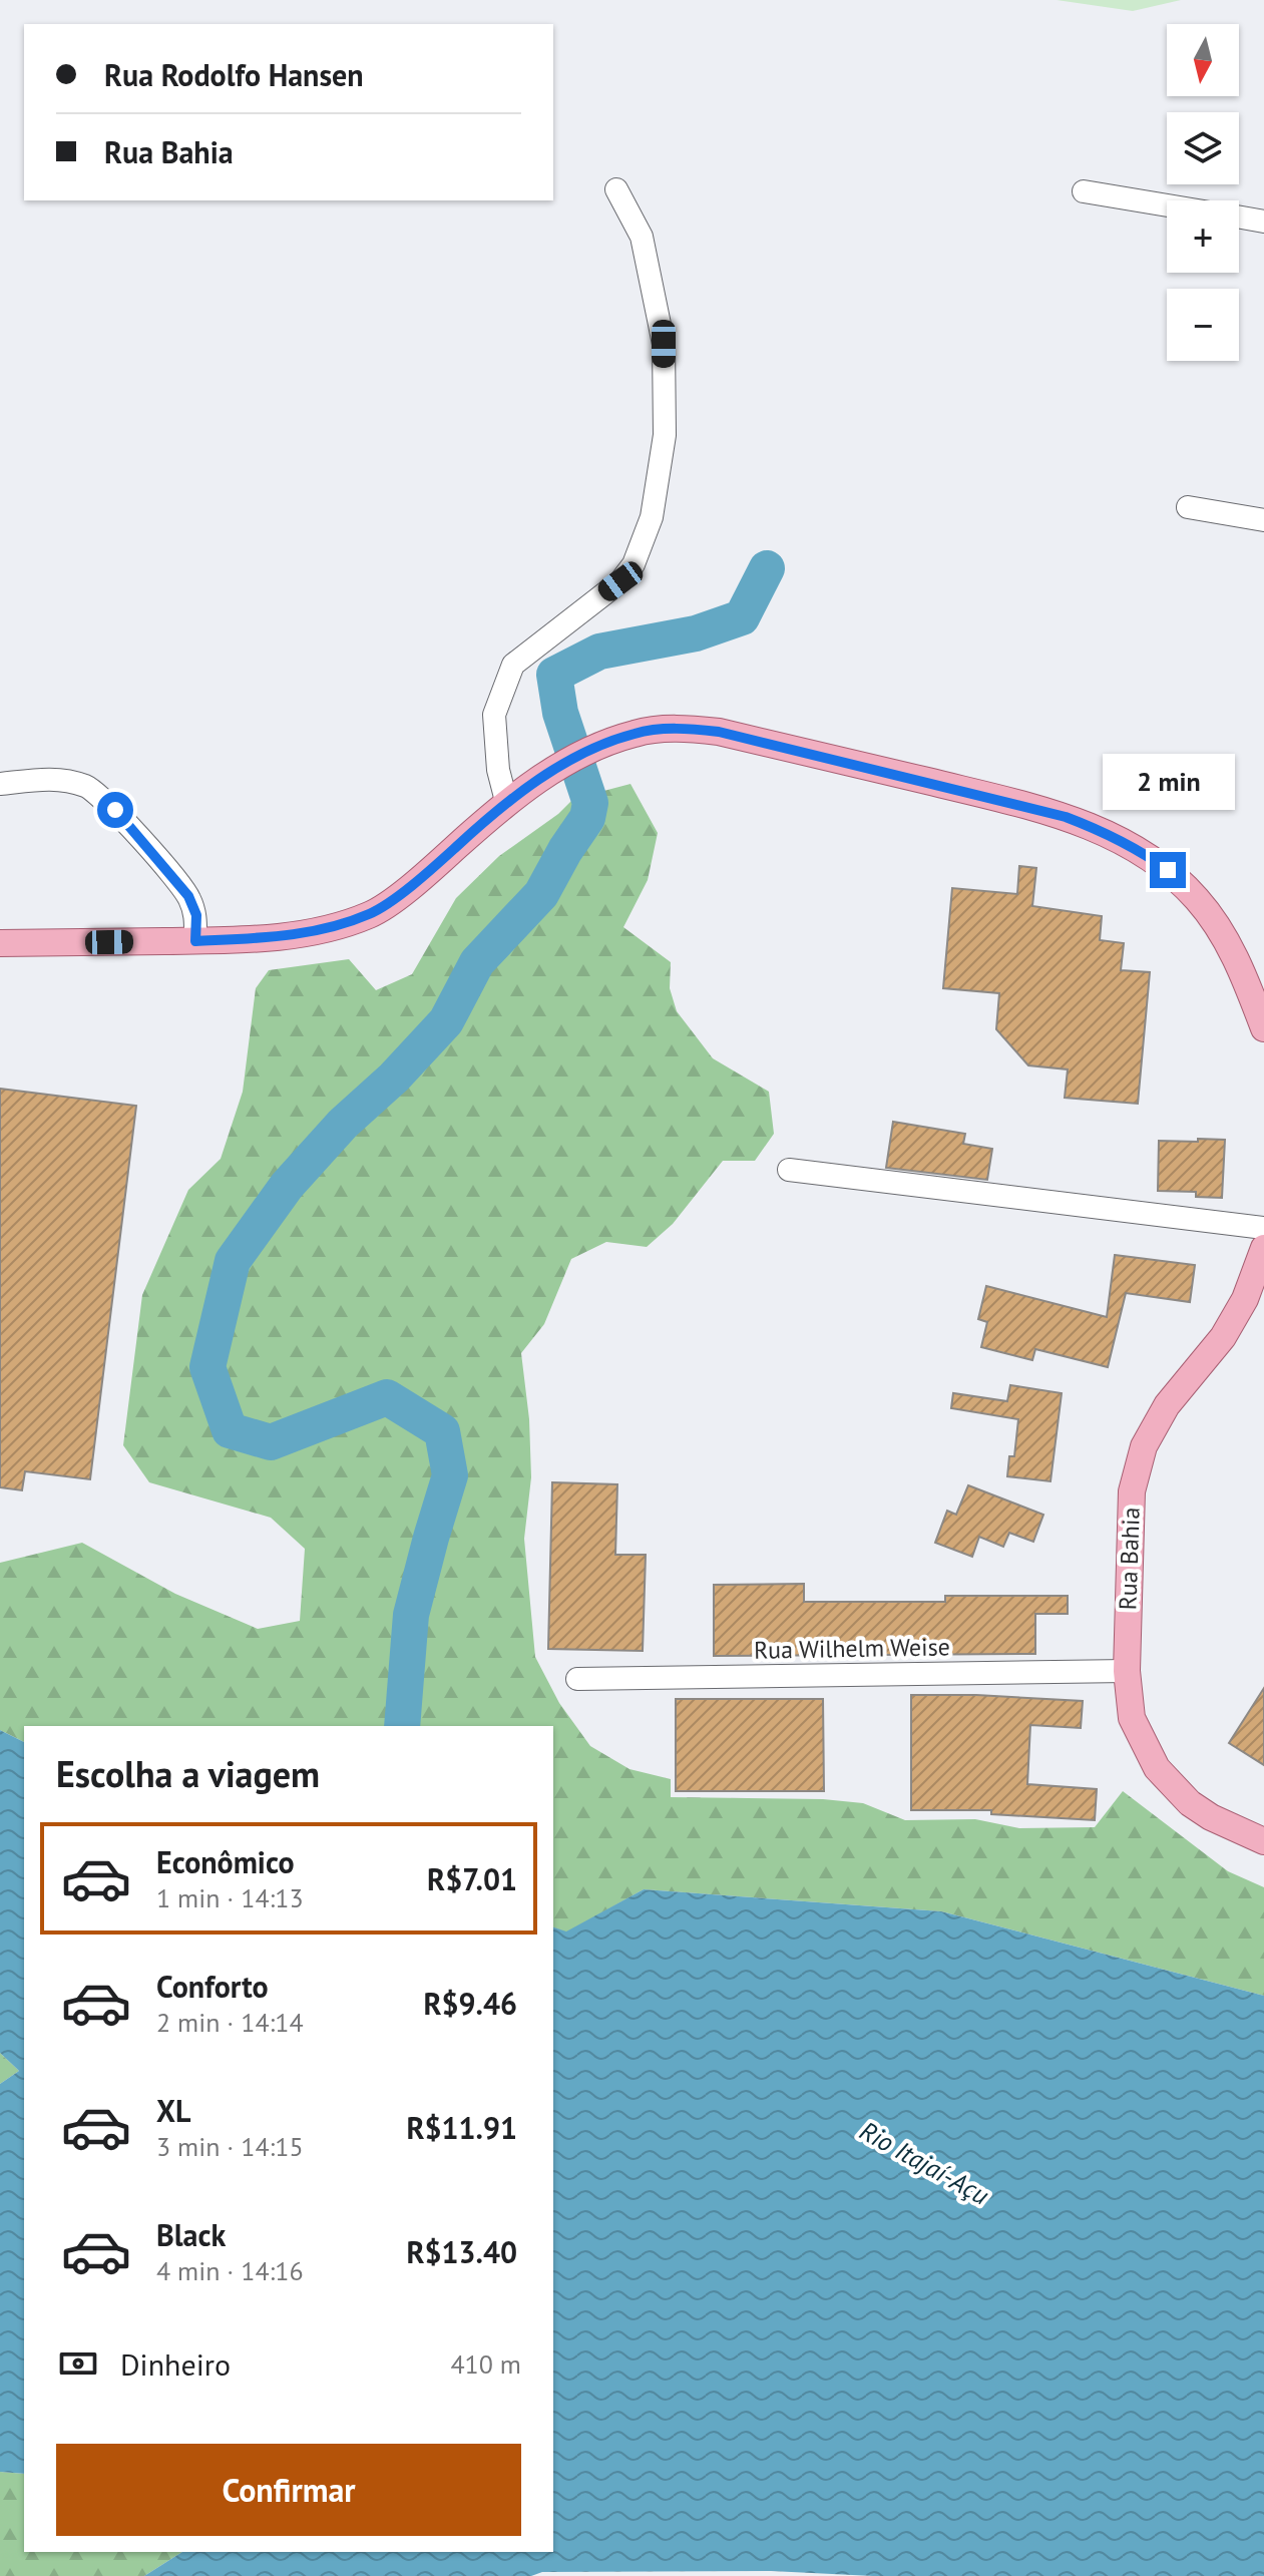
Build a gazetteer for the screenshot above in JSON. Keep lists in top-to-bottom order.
{
  "streets": {
    "main road": ["Rua Bahia"],
    "street": ["Rua Wilhelm Weise"]
  },
  "crossings": [
    ["Rua Bahia", "Rua Wilhelm Weise"]
  ],
  "water": ["Rio Itajaí-Açu"],
  "north": "bottom",
  "page": {
    "map_buttons": ["+", "−"],
    "banner": ["Rua Rodolfo Hansen", "Rua Bahia"],
    "bubble": "2 min",
    "heading": "Escolha a viagem",
    "list": [
      {
        "name": "Econômico",
        "note": "1 min · 14:13",
        "value": "R$7.01"
      },
      {
        "name": "Conforto",
        "note": "2 min · 14:14",
        "value": "R$9.46"
      },
      {
        "name": "XL",
        "note": "3 min · 14:15",
        "value": "R$11.91"
      },
      {
        "name": "Black",
        "note": "4 min · 14:16",
        "value": "R$13.40"
      }
    ],
    "pay": ["Dinheiro", "410 m"],
    "buttons": "Confirmar"
  }
}
